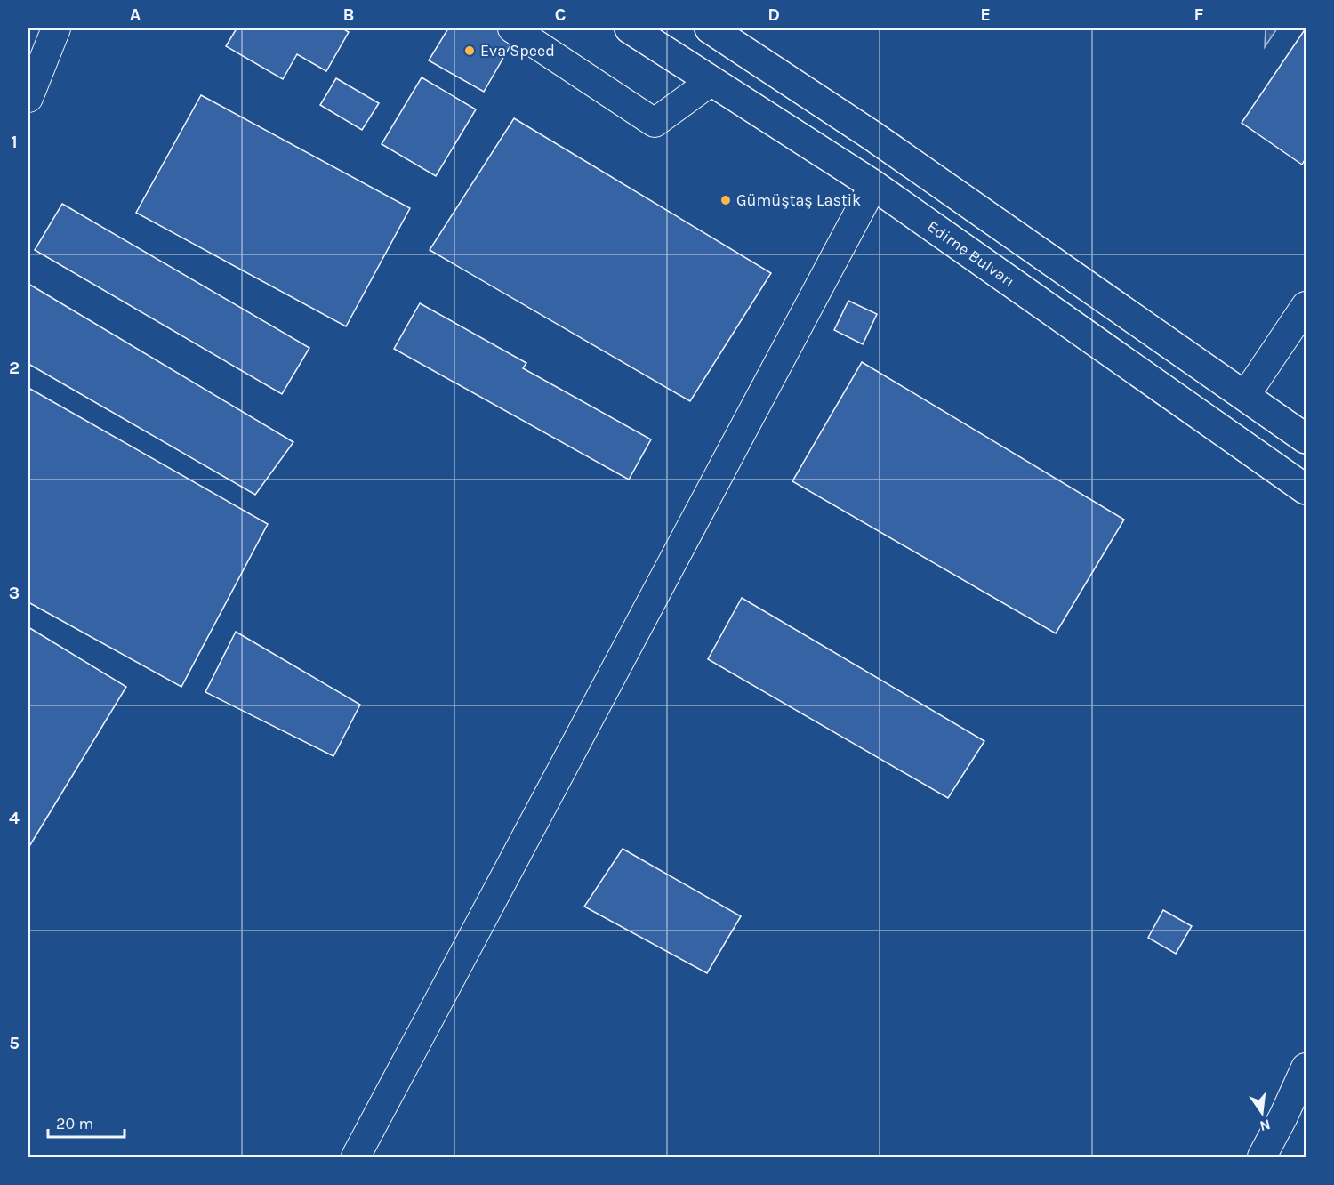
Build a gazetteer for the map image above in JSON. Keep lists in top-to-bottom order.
{
  "streets": {
    "highway": ["Edirne Bulvarı"]
  },
  "places": ["Eva Speed", "Gümüştaş Lastik"],
  "scale_bar": "20 m",
  "north": "bottom",
  "grid": {
    "columns": [
      "A",
      "B",
      "C",
      "D",
      "E",
      "F"
    ],
    "rows": [
      "1",
      "2",
      "3",
      "4",
      "5"
    ]
  }
}
